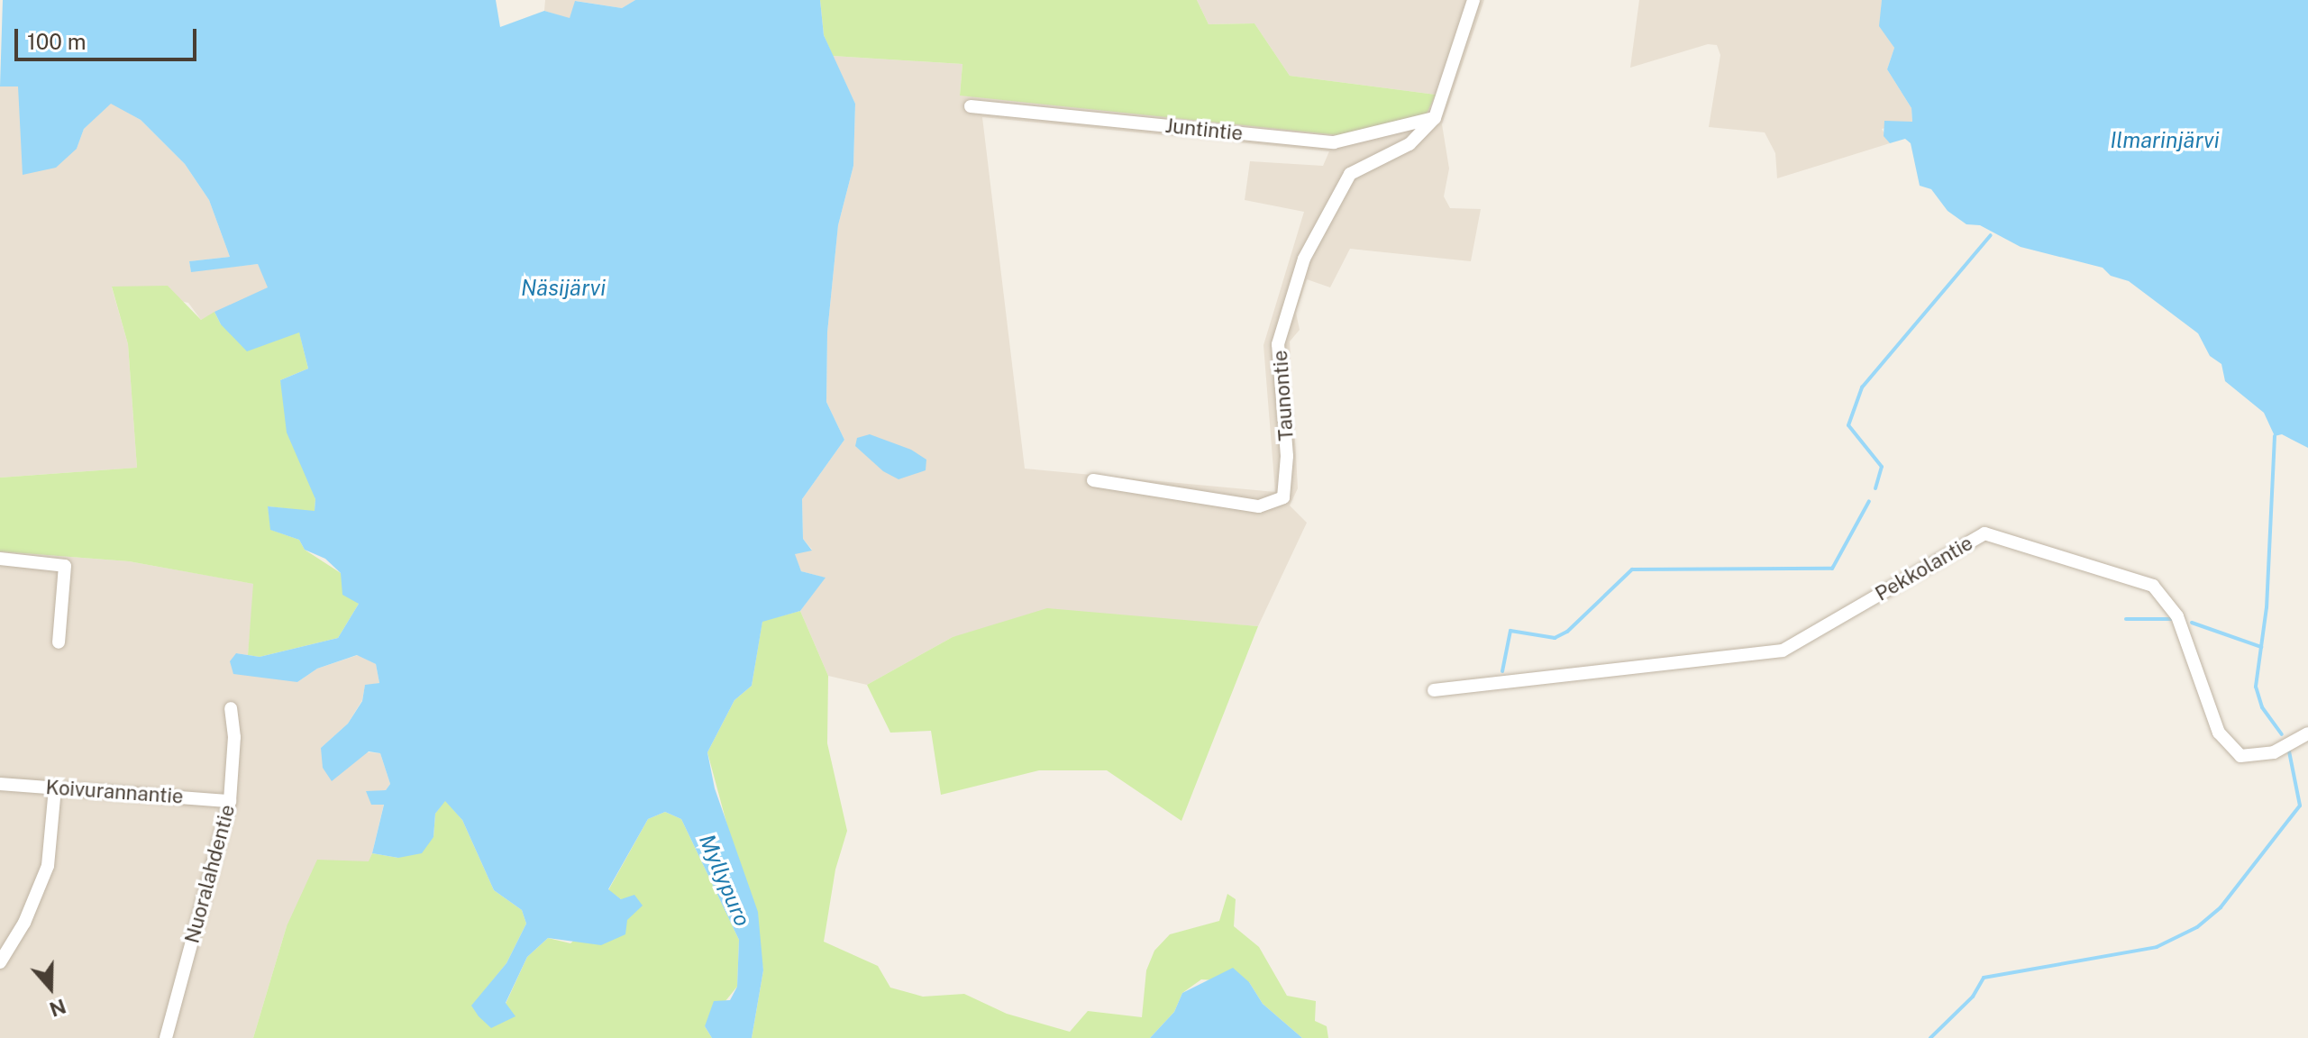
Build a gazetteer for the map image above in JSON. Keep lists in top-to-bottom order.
{
  "streets": {
    "street": [
      "Juntintie",
      "Taunontie",
      "Pekkolantie",
      "Koivurannantie",
      "Nuoralahdentie"
    ]
  },
  "crossings": [
    ["Juntintie", "Taunontie"],
    ["Koivurannantie", "Nuoralahdentie"]
  ],
  "water": ["Ilmarinjärvi", "Näsijärvi", "Myllypuro"],
  "scale_bar": "100 m",
  "north": "bottom"
}
